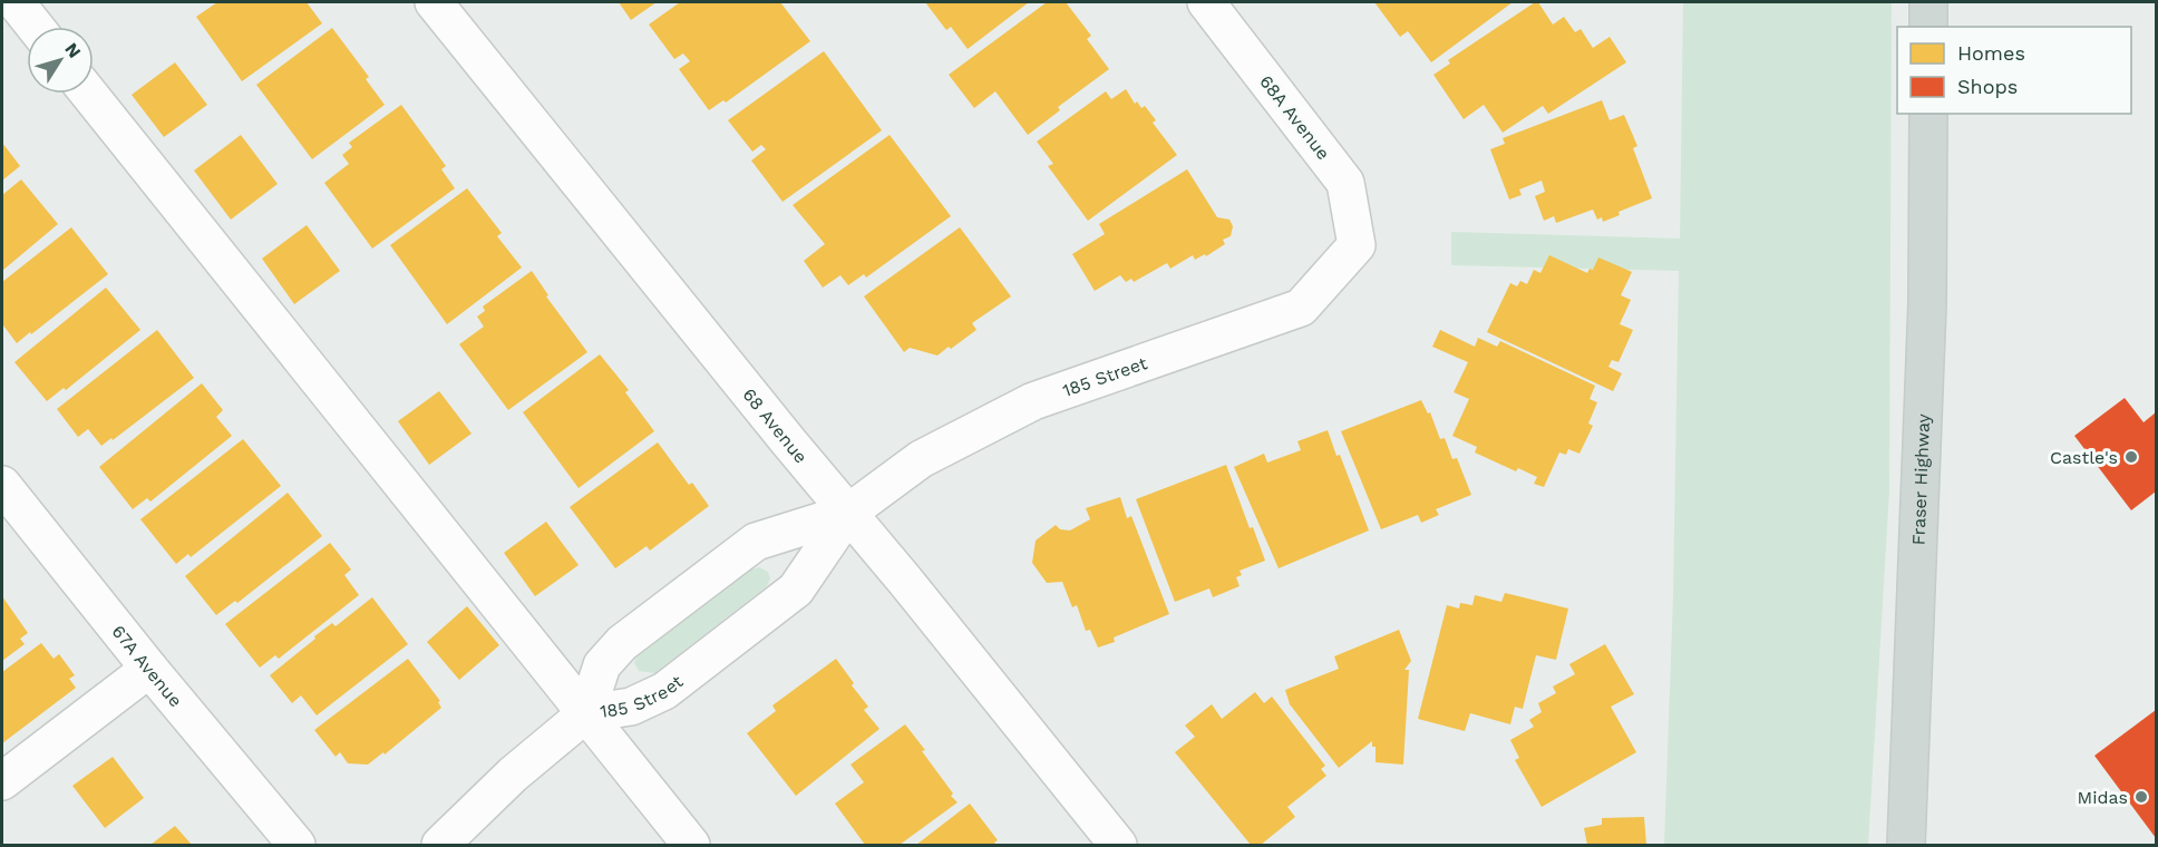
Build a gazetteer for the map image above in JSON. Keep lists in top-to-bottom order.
{
  "streets": {
    "main road": ["Fraser Highway"],
    "street": [
      "68A Avenue",
      "185 Street",
      "68 Avenue",
      "67A Avenue"
    ]
  },
  "crossings": [
    ["68A Avenue", "185 Street"],
    ["185 Street", "68 Avenue"]
  ],
  "places": ["Castle's", "Midas"],
  "legend": ["Homes", "Shops"],
  "north": "top right"
}
